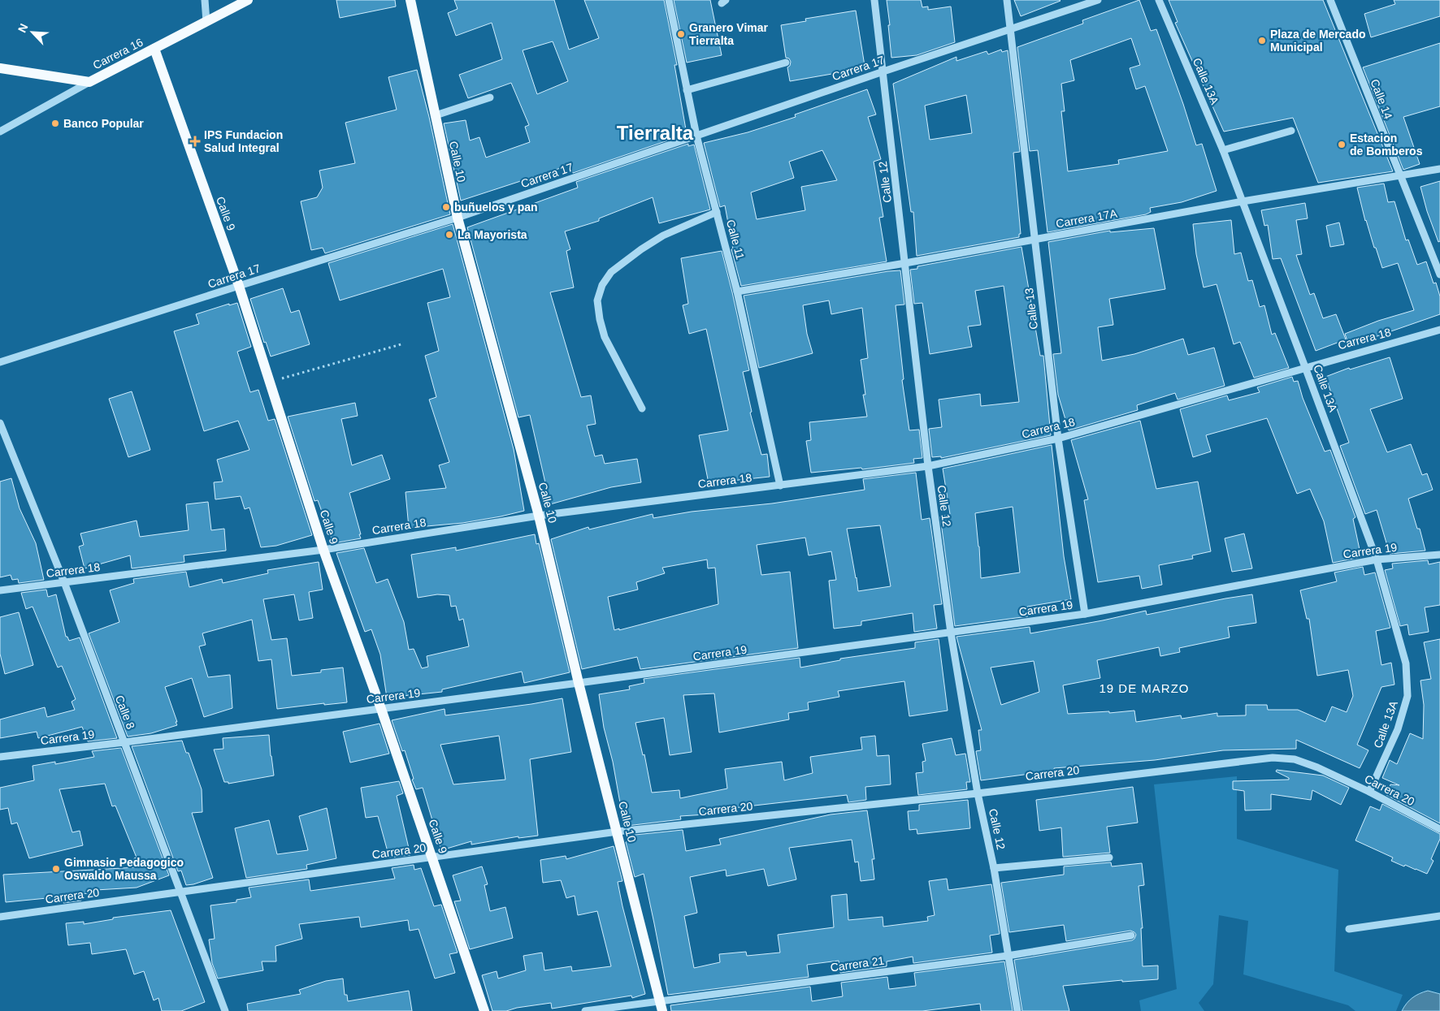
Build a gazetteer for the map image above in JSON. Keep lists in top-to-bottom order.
{
  "streets": {
    "main road": ["Carrera 16", "Calle 10", "Calle 9"],
    "street": [
      "Carrera 17",
      "Calle 13A",
      "Calle 14",
      "Calle 12",
      "Carrera 17A",
      "Calle 11",
      "Calle 13",
      "Carrera 18",
      "Carrera 19",
      "Calle 8",
      "Carrera 20",
      "Carrera 21"
    ]
  },
  "crossings": [
    ["Carrera 16", "Calle 9"],
    ["Carrera 17", "Calle 10"],
    ["Carrera 17", "Calle 12"],
    ["Carrera 17", "Calle 9"],
    ["Carrera 17", "Calle 11"],
    ["Carrera 17", "Calle 13"],
    ["Calle 13A", "Carrera 17A"],
    ["Calle 13A", "Carrera 18"],
    ["Calle 13A", "Carrera 19"],
    ["Calle 13A", "Carrera 20"],
    ["Calle 14", "Carrera 17A"],
    ["Calle 10", "Carrera 18"],
    ["Calle 10", "Carrera 19"],
    ["Calle 10", "Carrera 20"],
    ["Calle 10", "Carrera 21"],
    ["Calle 12", "Carrera 17A"],
    ["Calle 12", "Carrera 18"],
    ["Calle 12", "Carrera 19"],
    ["Calle 12", "Carrera 20"],
    ["Calle 12", "Carrera 21"],
    ["Calle 9", "Carrera 18"],
    ["Calle 9", "Carrera 19"],
    ["Calle 9", "Carrera 20"],
    ["Carrera 17A", "Calle 11"],
    ["Carrera 17A", "Calle 13"],
    ["Calle 11", "Carrera 18"],
    ["Calle 13", "Carrera 18"],
    ["Calle 13", "Carrera 19"],
    ["Carrera 18", "Calle 8"],
    ["Carrera 19", "Calle 8"],
    ["Calle 8", "Carrera 20"]
  ],
  "districts": ["Tierralta", "19 DE MARZO"],
  "places": {
    "other": [
      "Granero Vimar Tierralta",
      "Plaza de Mercado Municipal",
      "Banco Popular",
      "Estacion de Bomberos",
      "buñuelos y pan",
      "La Mayorista",
      "Gimnasio Pedagogico Oswaldo Maussa"
    ],
    "health": ["IPS Fundacion Salud Integral"]
  },
  "north": "top left"
}
